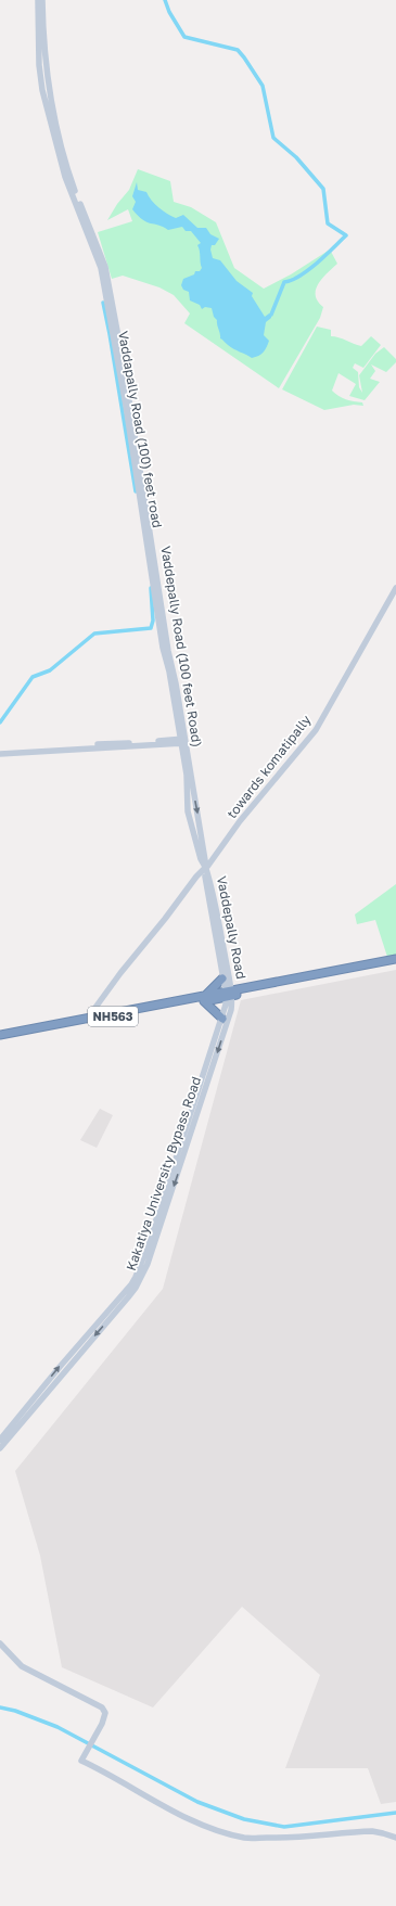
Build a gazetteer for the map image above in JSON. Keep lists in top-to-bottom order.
{
  "streets": {
    "highway": ["NH563"],
    "main road": [
      "Vaddapally Road (100) feet road",
      "Vaddepally Road (100 feet Road)",
      "towards komatipally",
      "Vaddepally Road",
      "Kakatiya University Bypass Road"
    ]
  },
  "crossings": [
    ["Vaddapally Road (100) feet road", "Vaddepally Road (100 feet Road)"],
    ["Vaddapally Road (100) feet road", "towards komatipally"],
    ["Vaddapally Road (100) feet road", "Vaddepally Road"],
    ["towards komatipally", "Vaddepally Road"],
    ["towards komatipally", "NH563"],
    ["Vaddepally Road", "NH563"],
    ["Vaddepally Road", "Kakatiya University Bypass Road"],
    ["NH563", "Kakatiya University Bypass Road"]
  ]
}
